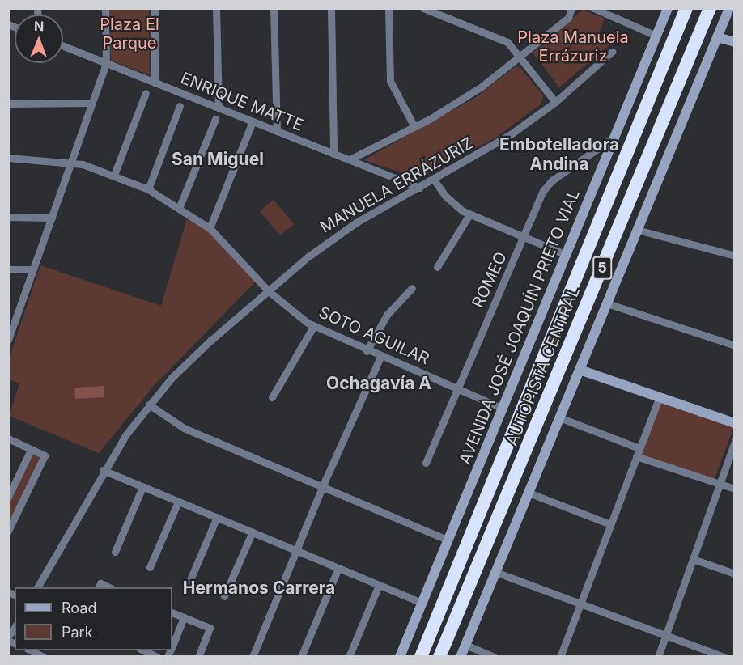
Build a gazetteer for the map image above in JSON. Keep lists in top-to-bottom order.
{
  "streets": {
    "highway": ["5", "AUTOPISTA CENTRAL"],
    "main road": ["AVENIDA JOSÉ JOAQUÍN PRIETO VIAL"],
    "street": [
      "ENRIQUE MATTE",
      "MANUELA ERRÁZURIZ",
      "ROMEO",
      "SOTO AGUILAR"
    ]
  },
  "crossings": [
    ["ENRIQUE MATTE", "MANUELA ERRÁZURIZ"],
    ["MANUELA ERRÁZURIZ", "SOTO AGUILAR"],
    ["ROMEO", "AVENIDA JOSÉ JOAQUÍN PRIETO VIAL"],
    ["ROMEO", "SOTO AGUILAR"],
    ["AVENIDA JOSÉ JOAQUÍN PRIETO VIAL", "SOTO AGUILAR"]
  ],
  "districts": [
    "Embotelladora Andina",
    "San Miguel",
    "Ochagavía A",
    "Hermanos Carrera"
  ],
  "parks": ["Plaza El Parque", "Plaza Manuela Errázuriz"],
  "legend": ["Road", "Park"],
  "north": "top"
}
